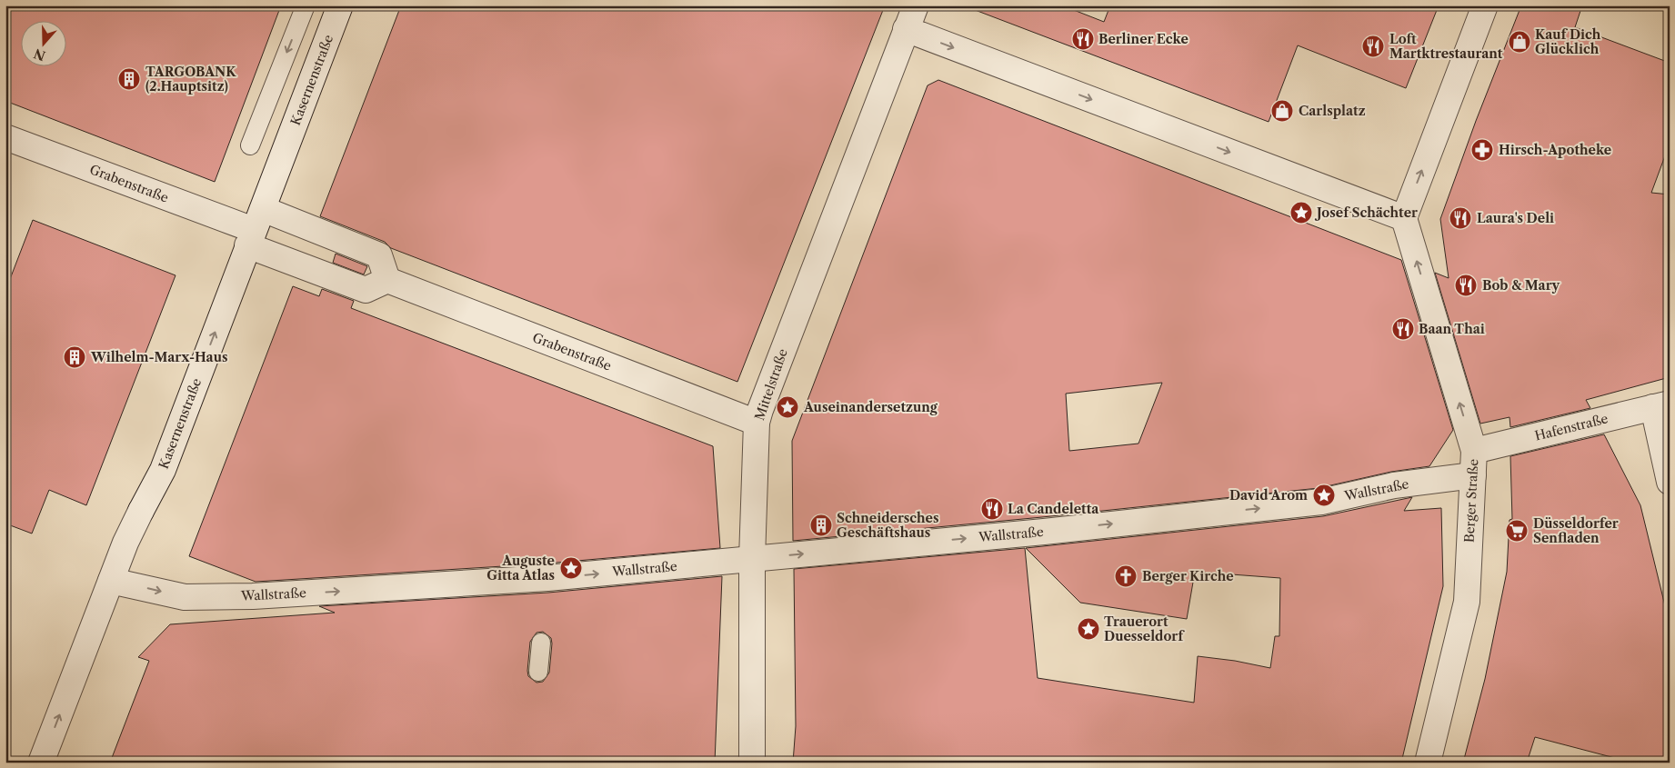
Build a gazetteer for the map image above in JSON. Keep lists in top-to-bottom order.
{
  "streets": {
    "street": [
      "Kasernenstraße",
      "Grabenstraße",
      "Mittelstraße",
      "Hafenstraße",
      "Wallstraße",
      "Berger Straße"
    ]
  },
  "crossings": [
    ["Kasernenstraße", "Grabenstraße"],
    ["Kasernenstraße", "Wallstraße"],
    ["Grabenstraße", "Mittelstraße"],
    ["Mittelstraße", "Wallstraße"],
    ["Hafenstraße", "Wallstraße"],
    ["Hafenstraße", "Berger Straße"],
    ["Wallstraße", "Berger Straße"]
  ],
  "one_way": ["Kasernenstraße", "Wallstraße", "Berger Straße"],
  "places": {
    "restaurant": [
      "Berliner Ecke",
      "Loft Martktrestaurant",
      "Laura's Deli",
      "Bob & Mary",
      "Baan Thai",
      "La Candeletta"
    ],
    "shop": ["Kauf Dich Glücklich", "Carlsplatz"],
    "building": ["TARGOBANK (2.Hauptsitz)", "Wilhelm-Marx-Haus", "Schneidersches Geschäftshaus"],
    "pharmacy": ["Hirsch-Apotheke"],
    "place": [
      "Josef Schächter",
      "Auseinandersetzung",
      "David Arom",
      "Auguste Gitta Atlas",
      "Trauerort Duesseldorf"
    ],
    "supermarket": ["Düsseldorfer Senfladen"],
    "church": ["Berger Kirche"]
  },
  "north": "bottom"
}
